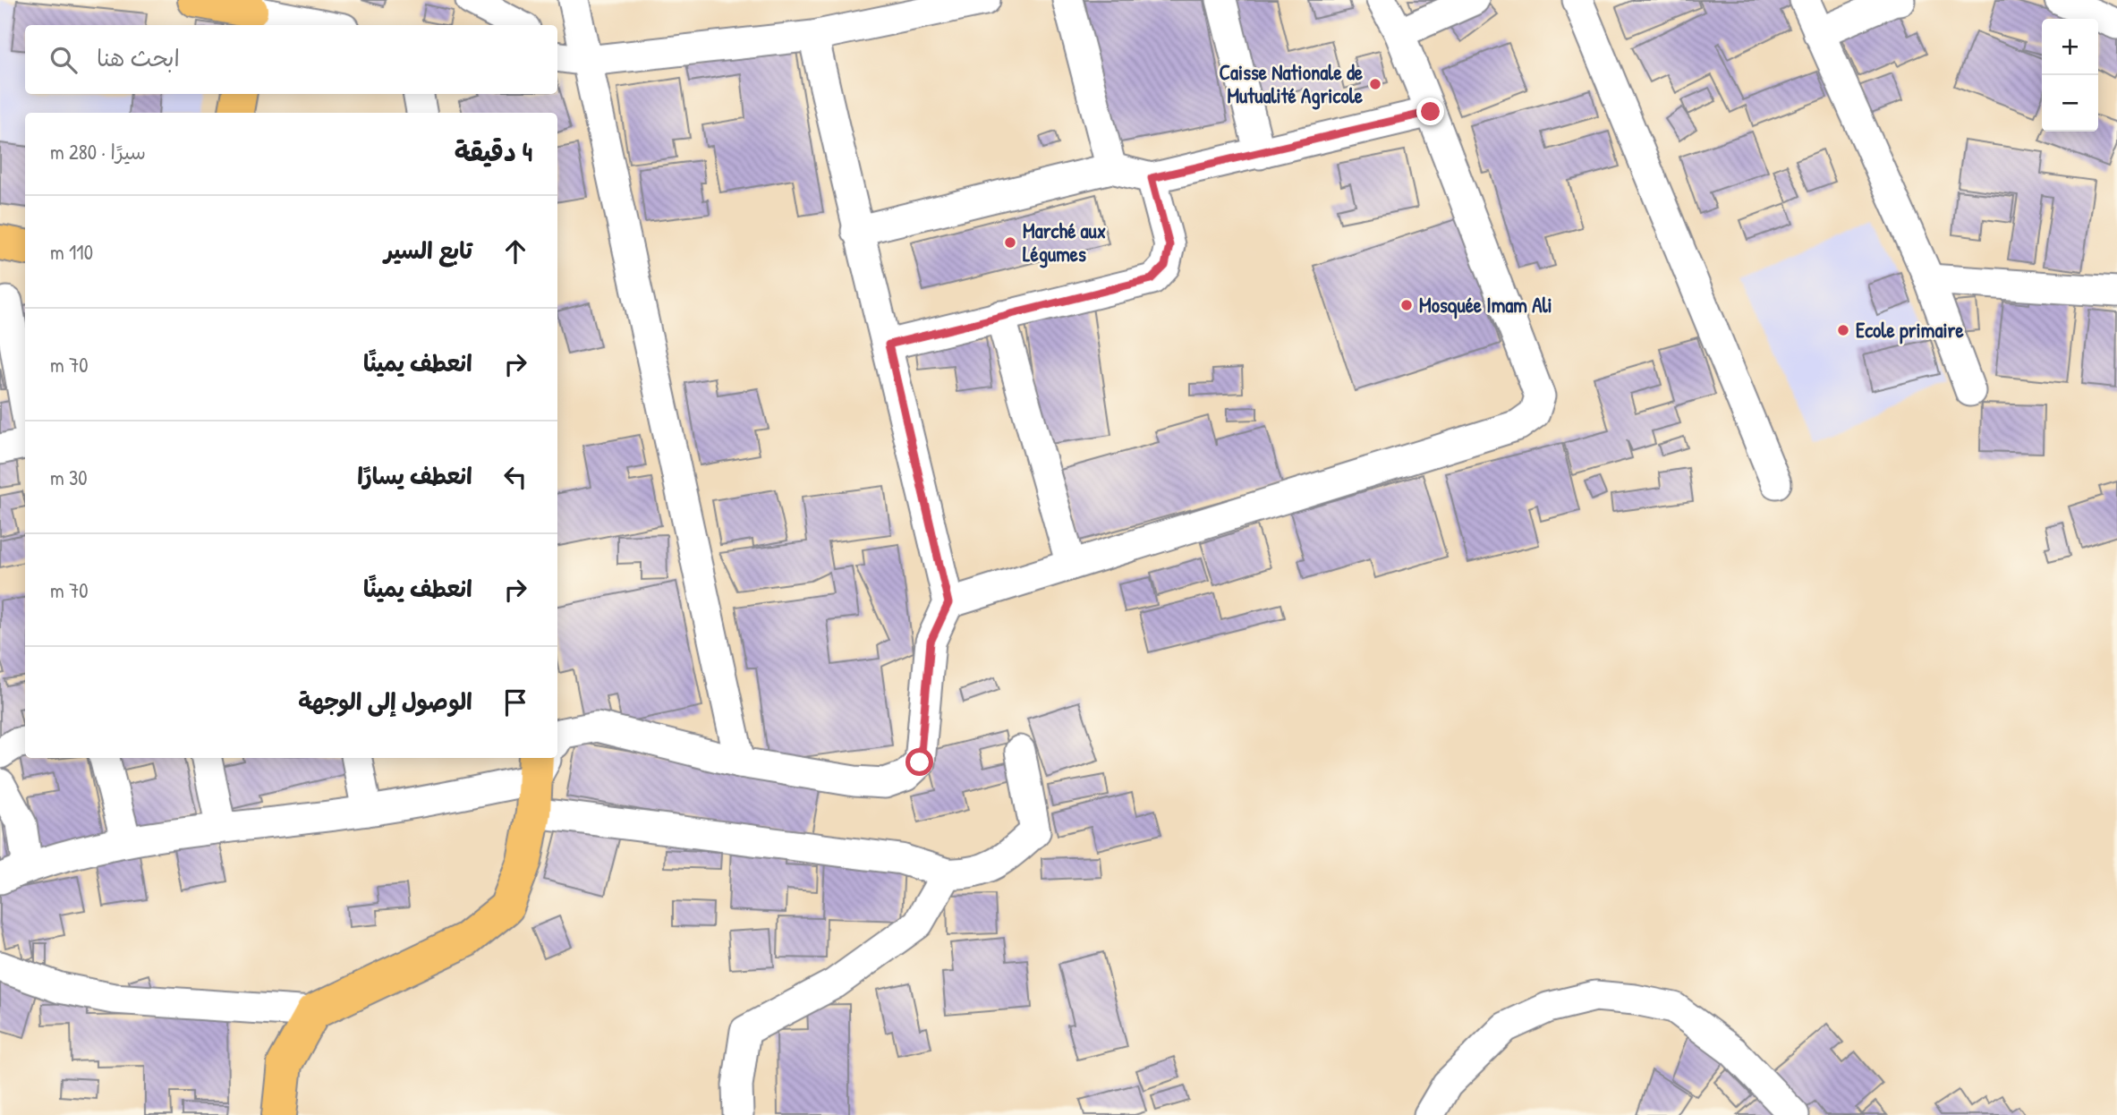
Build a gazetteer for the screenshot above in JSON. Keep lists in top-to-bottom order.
{
  "places": [
    "Caisse Nationale de Mutualité Agricole",
    "Marché aux Légumes",
    "Mosquée Imam Ali",
    "Ecole primaire"
  ],
  "page": {
    "map_buttons": ["+", "−"],
    "search": "ابحث هنا",
    "heading": ["4 دقيقة", "سيرًا · 280 m"],
    "list": [
      ["تابع السير", "110 m"],
      ["انعطف يمينًا", "70 m"],
      ["انعطف يسارًا", "30 m"],
      ["انعطف يمينًا", "70 m"],
      "الوصول إلى الوجهة"
    ]
  }
}
